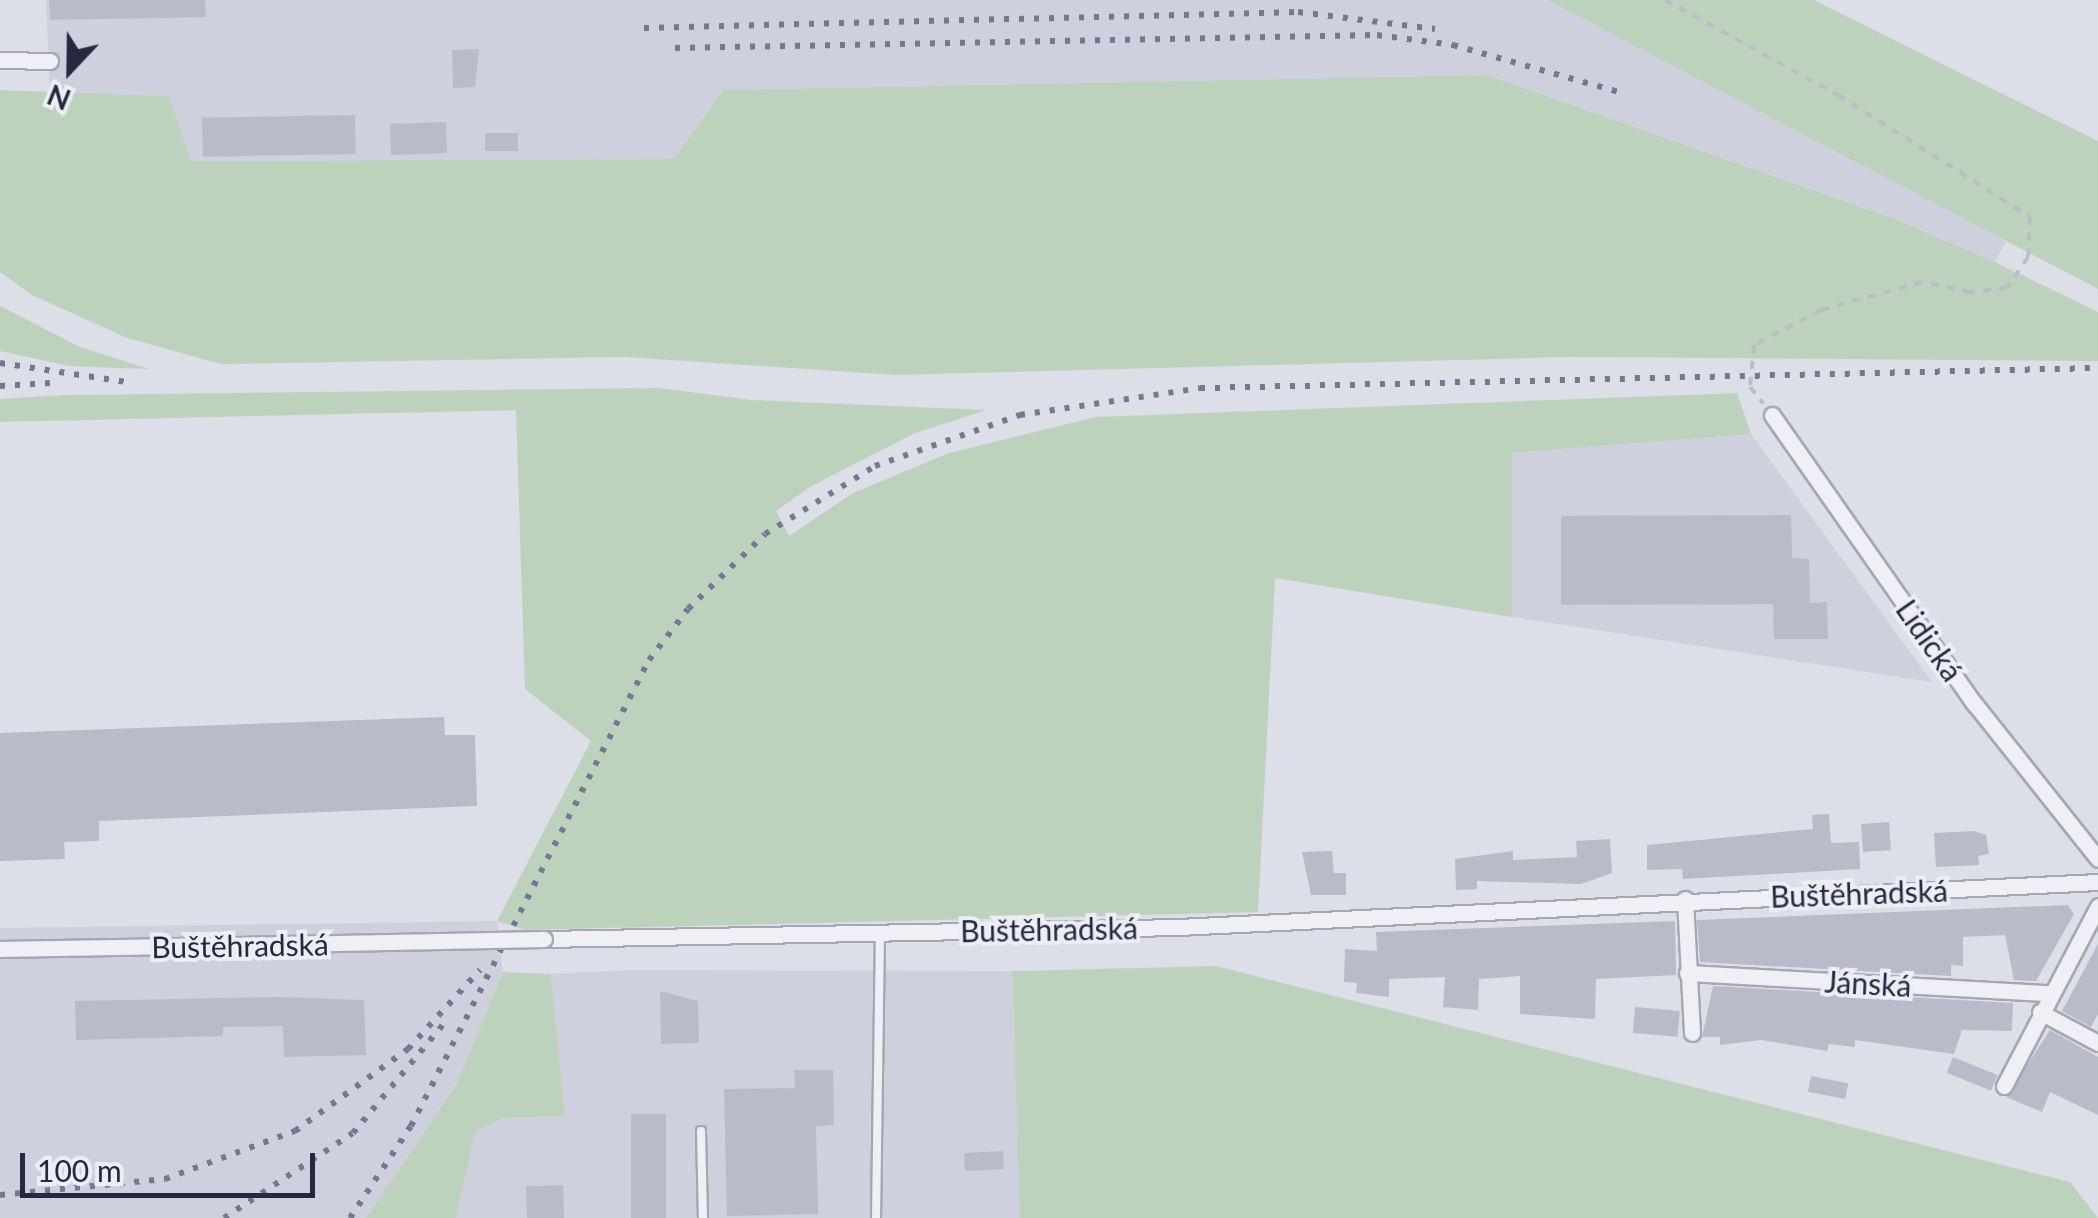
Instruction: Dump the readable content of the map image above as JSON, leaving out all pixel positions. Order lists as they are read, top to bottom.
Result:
{
  "streets": {
    "street": ["Lidická", "Buštěhradská", "Jánská"]
  },
  "scale_bar": "100 m",
  "north": "bottom"
}
